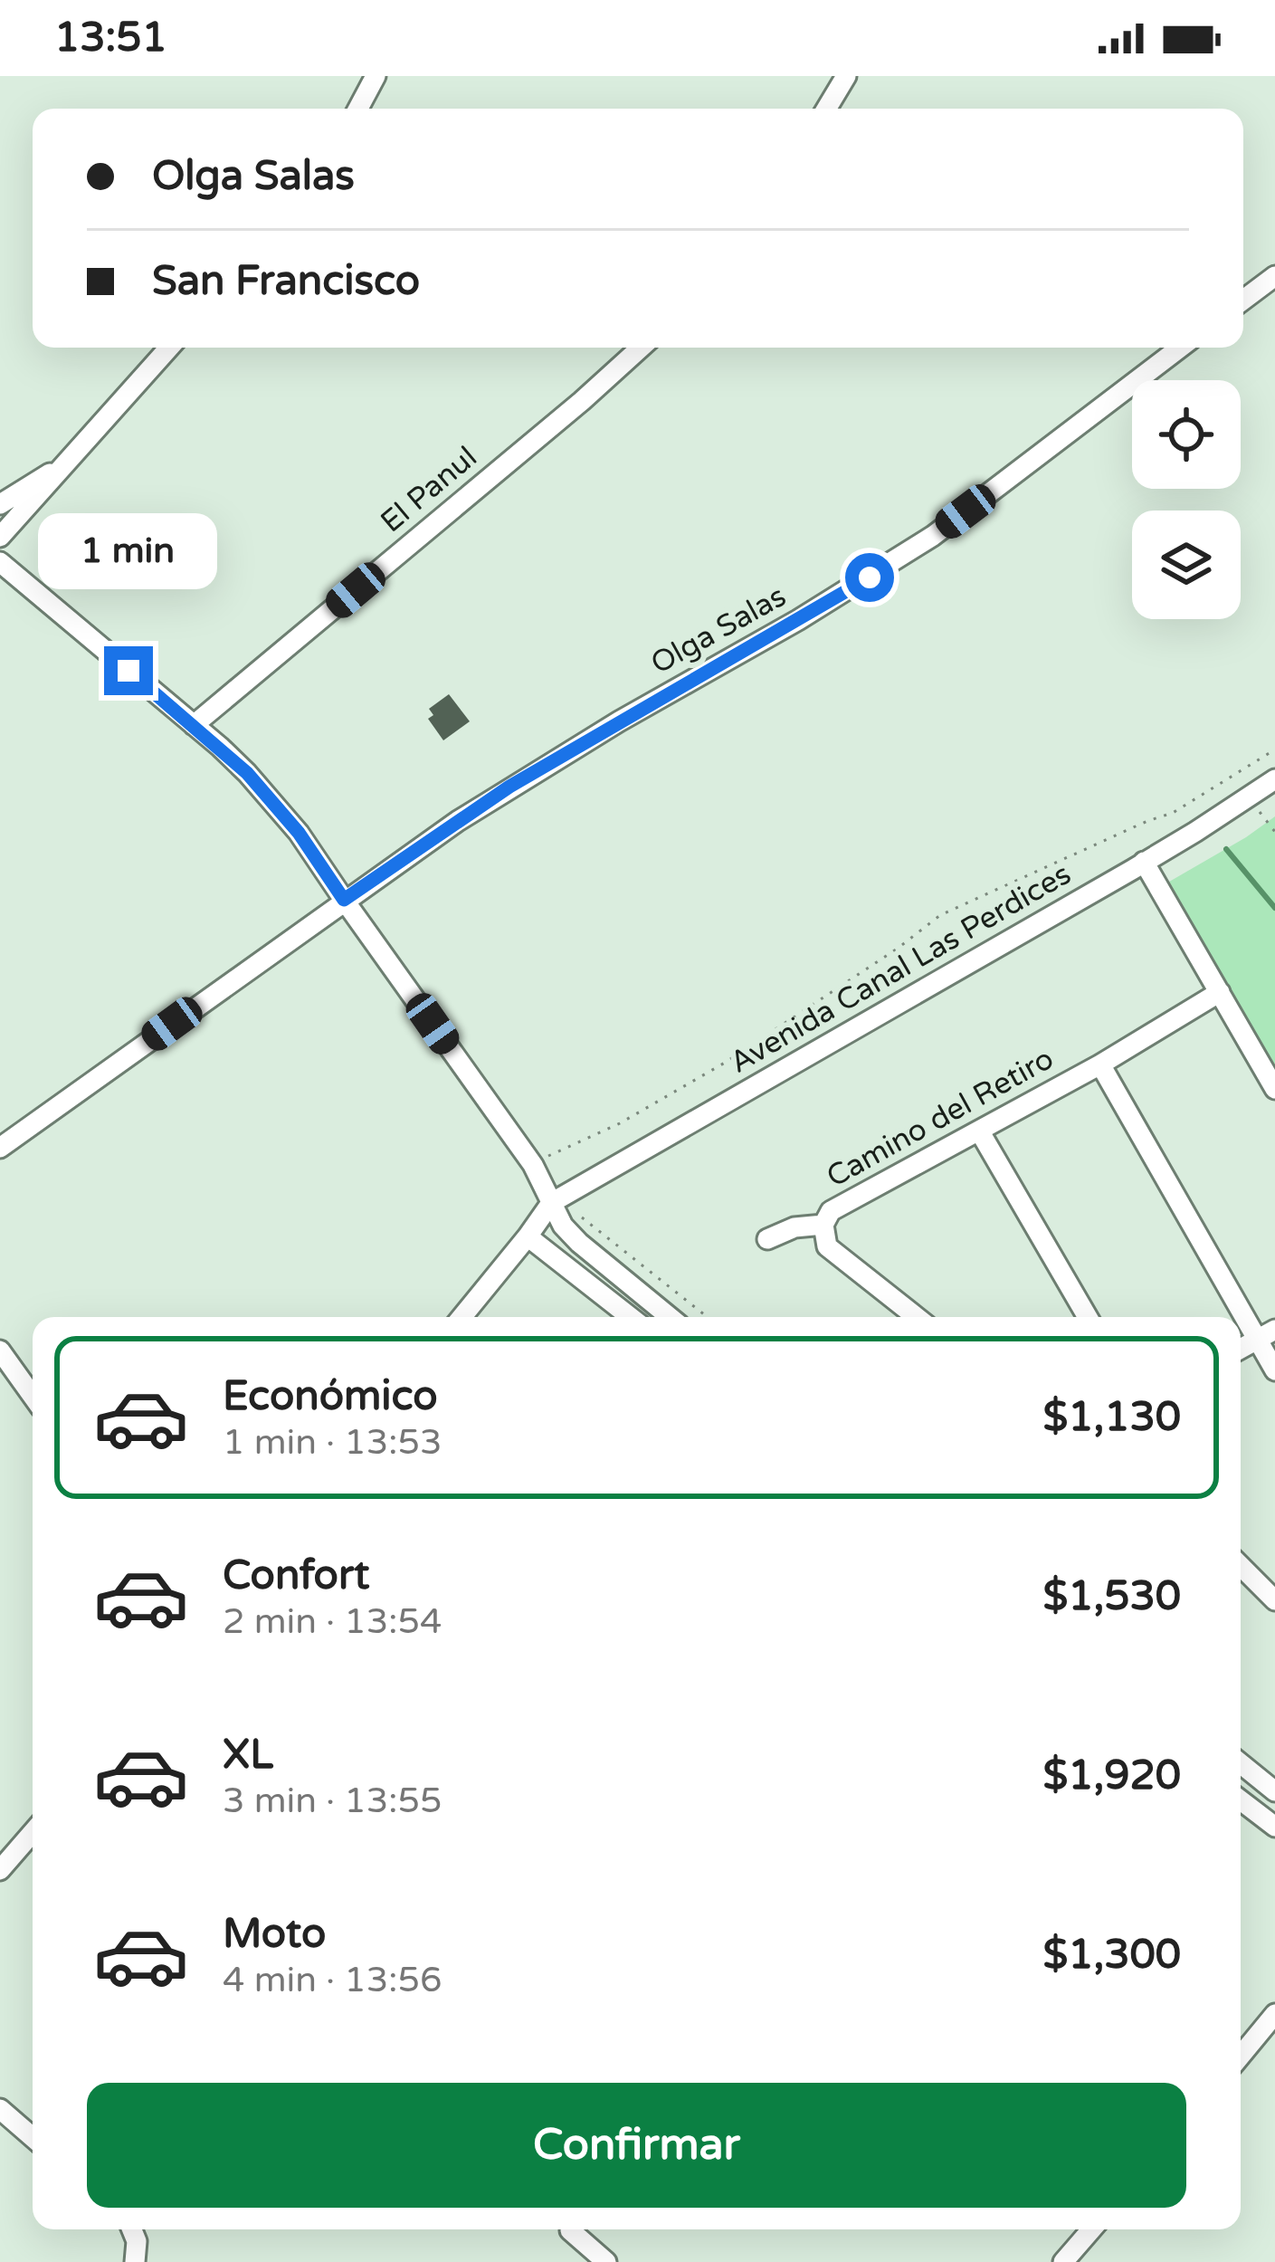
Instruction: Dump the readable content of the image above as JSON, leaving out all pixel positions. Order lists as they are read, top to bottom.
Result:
{
  "streets": {
    "street": [
      "El Panul",
      "Olga Salas",
      "Avenida Canal Las Perdices",
      "Camino del Retiro"
    ]
  },
  "page": {
    "status": "13:51",
    "banner": ["Olga Salas", "San Francisco"],
    "bubble": "1 min",
    "list": [
      {
        "name": "Económico",
        "note": "1 min · 13:53",
        "value": "$1,130"
      },
      {
        "name": "Confort",
        "note": "2 min · 13:54",
        "value": "$1,530"
      },
      {
        "name": "XL",
        "note": "3 min · 13:55",
        "value": "$1,920"
      },
      {
        "name": "Moto",
        "note": "4 min · 13:56",
        "value": "$1,300"
      }
    ],
    "buttons": "Confirmar"
  }
}
